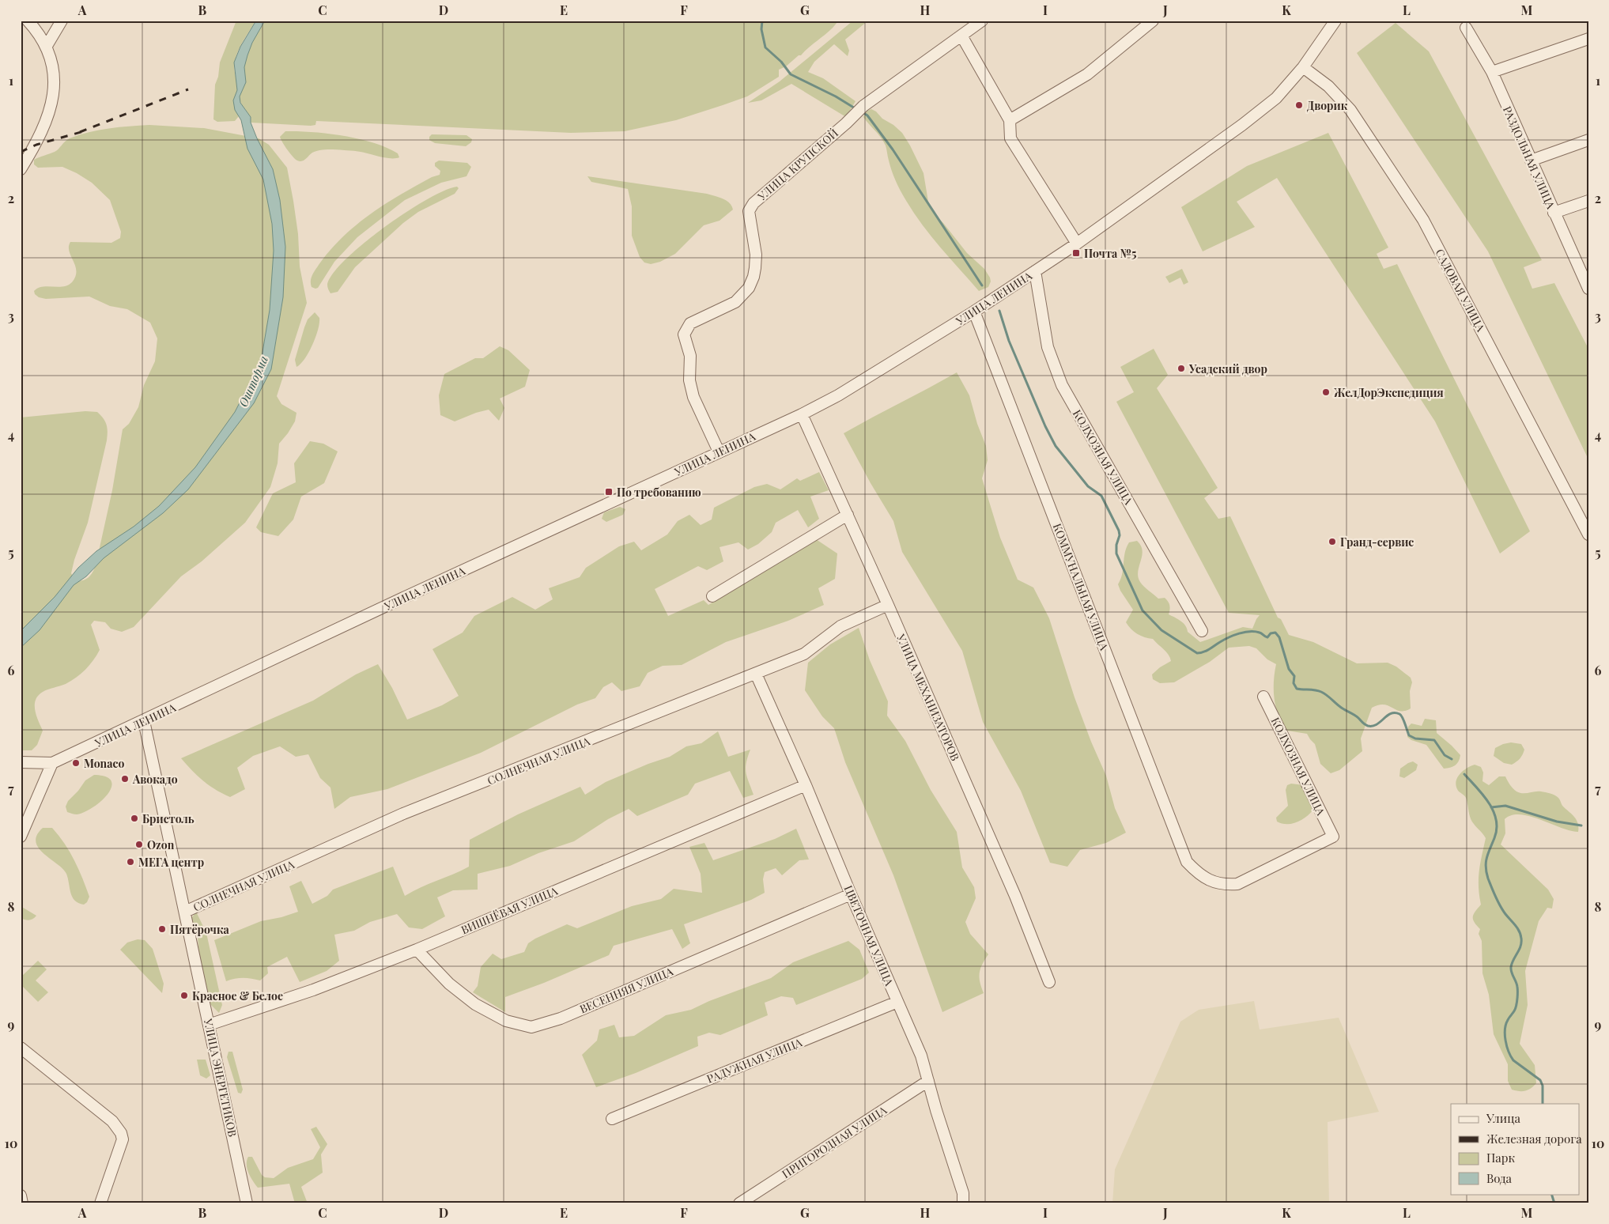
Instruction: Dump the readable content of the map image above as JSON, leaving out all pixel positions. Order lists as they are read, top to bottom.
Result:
{
  "streets": {
    "street": [
      "РАЗДОЛЬНАЯ УЛИЦА",
      "УЛИЦА КРУПСКОЙ",
      "САДОВАЯ УЛИЦА",
      "УЛИЦА ЛЕНИНА",
      "КОЛХОЗНАЯ УЛИЦА",
      "КОММУНАЛЬНАЯ УЛИЦА",
      "УЛИЦА МЕХАНИЗАТОРОВ",
      "СОЛНЕЧНАЯ УЛИЦА",
      "ВИШНЁВАЯ УЛИЦА",
      "ЦВЕТОЧНАЯ УЛИЦА",
      "ВЕСЕННЯЯ УЛИЦА",
      "РАДУЖНАЯ УЛИЦА",
      "УЛИЦА ЭНЕРГЕТИКОВ",
      "ПРИГОРОДНАЯ УЛИЦА"
    ]
  },
  "crossings": [
    ["УЛИЦА КРУПСКОЙ", "УЛИЦА ЛЕНИНА"],
    ["САДОВАЯ УЛИЦА", "УЛИЦА ЛЕНИНА"],
    ["УЛИЦА ЛЕНИНА", "КОЛХОЗНАЯ УЛИЦА"],
    ["УЛИЦА ЛЕНИНА", "КОММУНАЛЬНАЯ УЛИЦА"],
    ["УЛИЦА ЛЕНИНА", "УЛИЦА МЕХАНИЗАТОРОВ"],
    ["УЛИЦА ЛЕНИНА", "УЛИЦА ЭНЕРГЕТИКОВ"],
    ["КОЛХОЗНАЯ УЛИЦА", "КОММУНАЛЬНАЯ УЛИЦА"],
    ["УЛИЦА МЕХАНИЗАТОРОВ", "СОЛНЕЧНАЯ УЛИЦА"],
    ["СОЛНЕЧНАЯ УЛИЦА", "ЦВЕТОЧНАЯ УЛИЦА"],
    ["СОЛНЕЧНАЯ УЛИЦА", "УЛИЦА ЭНЕРГЕТИКОВ"],
    ["ВИШНЁВАЯ УЛИЦА", "ЦВЕТОЧНАЯ УЛИЦА"],
    ["ВИШНЁВАЯ УЛИЦА", "ВЕСЕННЯЯ УЛИЦА"],
    ["ВИШНЁВАЯ УЛИЦА", "УЛИЦА ЭНЕРГЕТИКОВ"],
    ["ЦВЕТОЧНАЯ УЛИЦА", "ВЕСЕННЯЯ УЛИЦА"],
    ["ЦВЕТОЧНАЯ УЛИЦА", "РАДУЖНАЯ УЛИЦА"],
    ["ЦВЕТОЧНАЯ УЛИЦА", "ПРИГОРОДНАЯ УЛИЦА"]
  ],
  "water": ["Ошторма"],
  "places": {
    "other": [
      "Дворик",
      "Усадский двор",
      "ЖелДорЭкспедиция",
      "Гранд-сервис",
      "Monaco",
      "Авокадо",
      "Бристоль",
      "Ozon",
      "МЕГА центр",
      "Пятёрочка",
      "Красное & Белое"
    ],
    "transit": ["Почта №5", "По требованию"]
  },
  "legend": [
    "Улица",
    "Железная дорога",
    "Парк",
    "Вода"
  ],
  "grid": {
    "columns": [
      "A",
      "B",
      "C",
      "D",
      "E",
      "F",
      "G",
      "H",
      "I",
      "J",
      "K",
      "L",
      "M"
    ],
    "rows": [
      "1",
      "2",
      "3",
      "4",
      "5",
      "6",
      "7",
      "8",
      "9",
      "10"
    ]
  }
}
